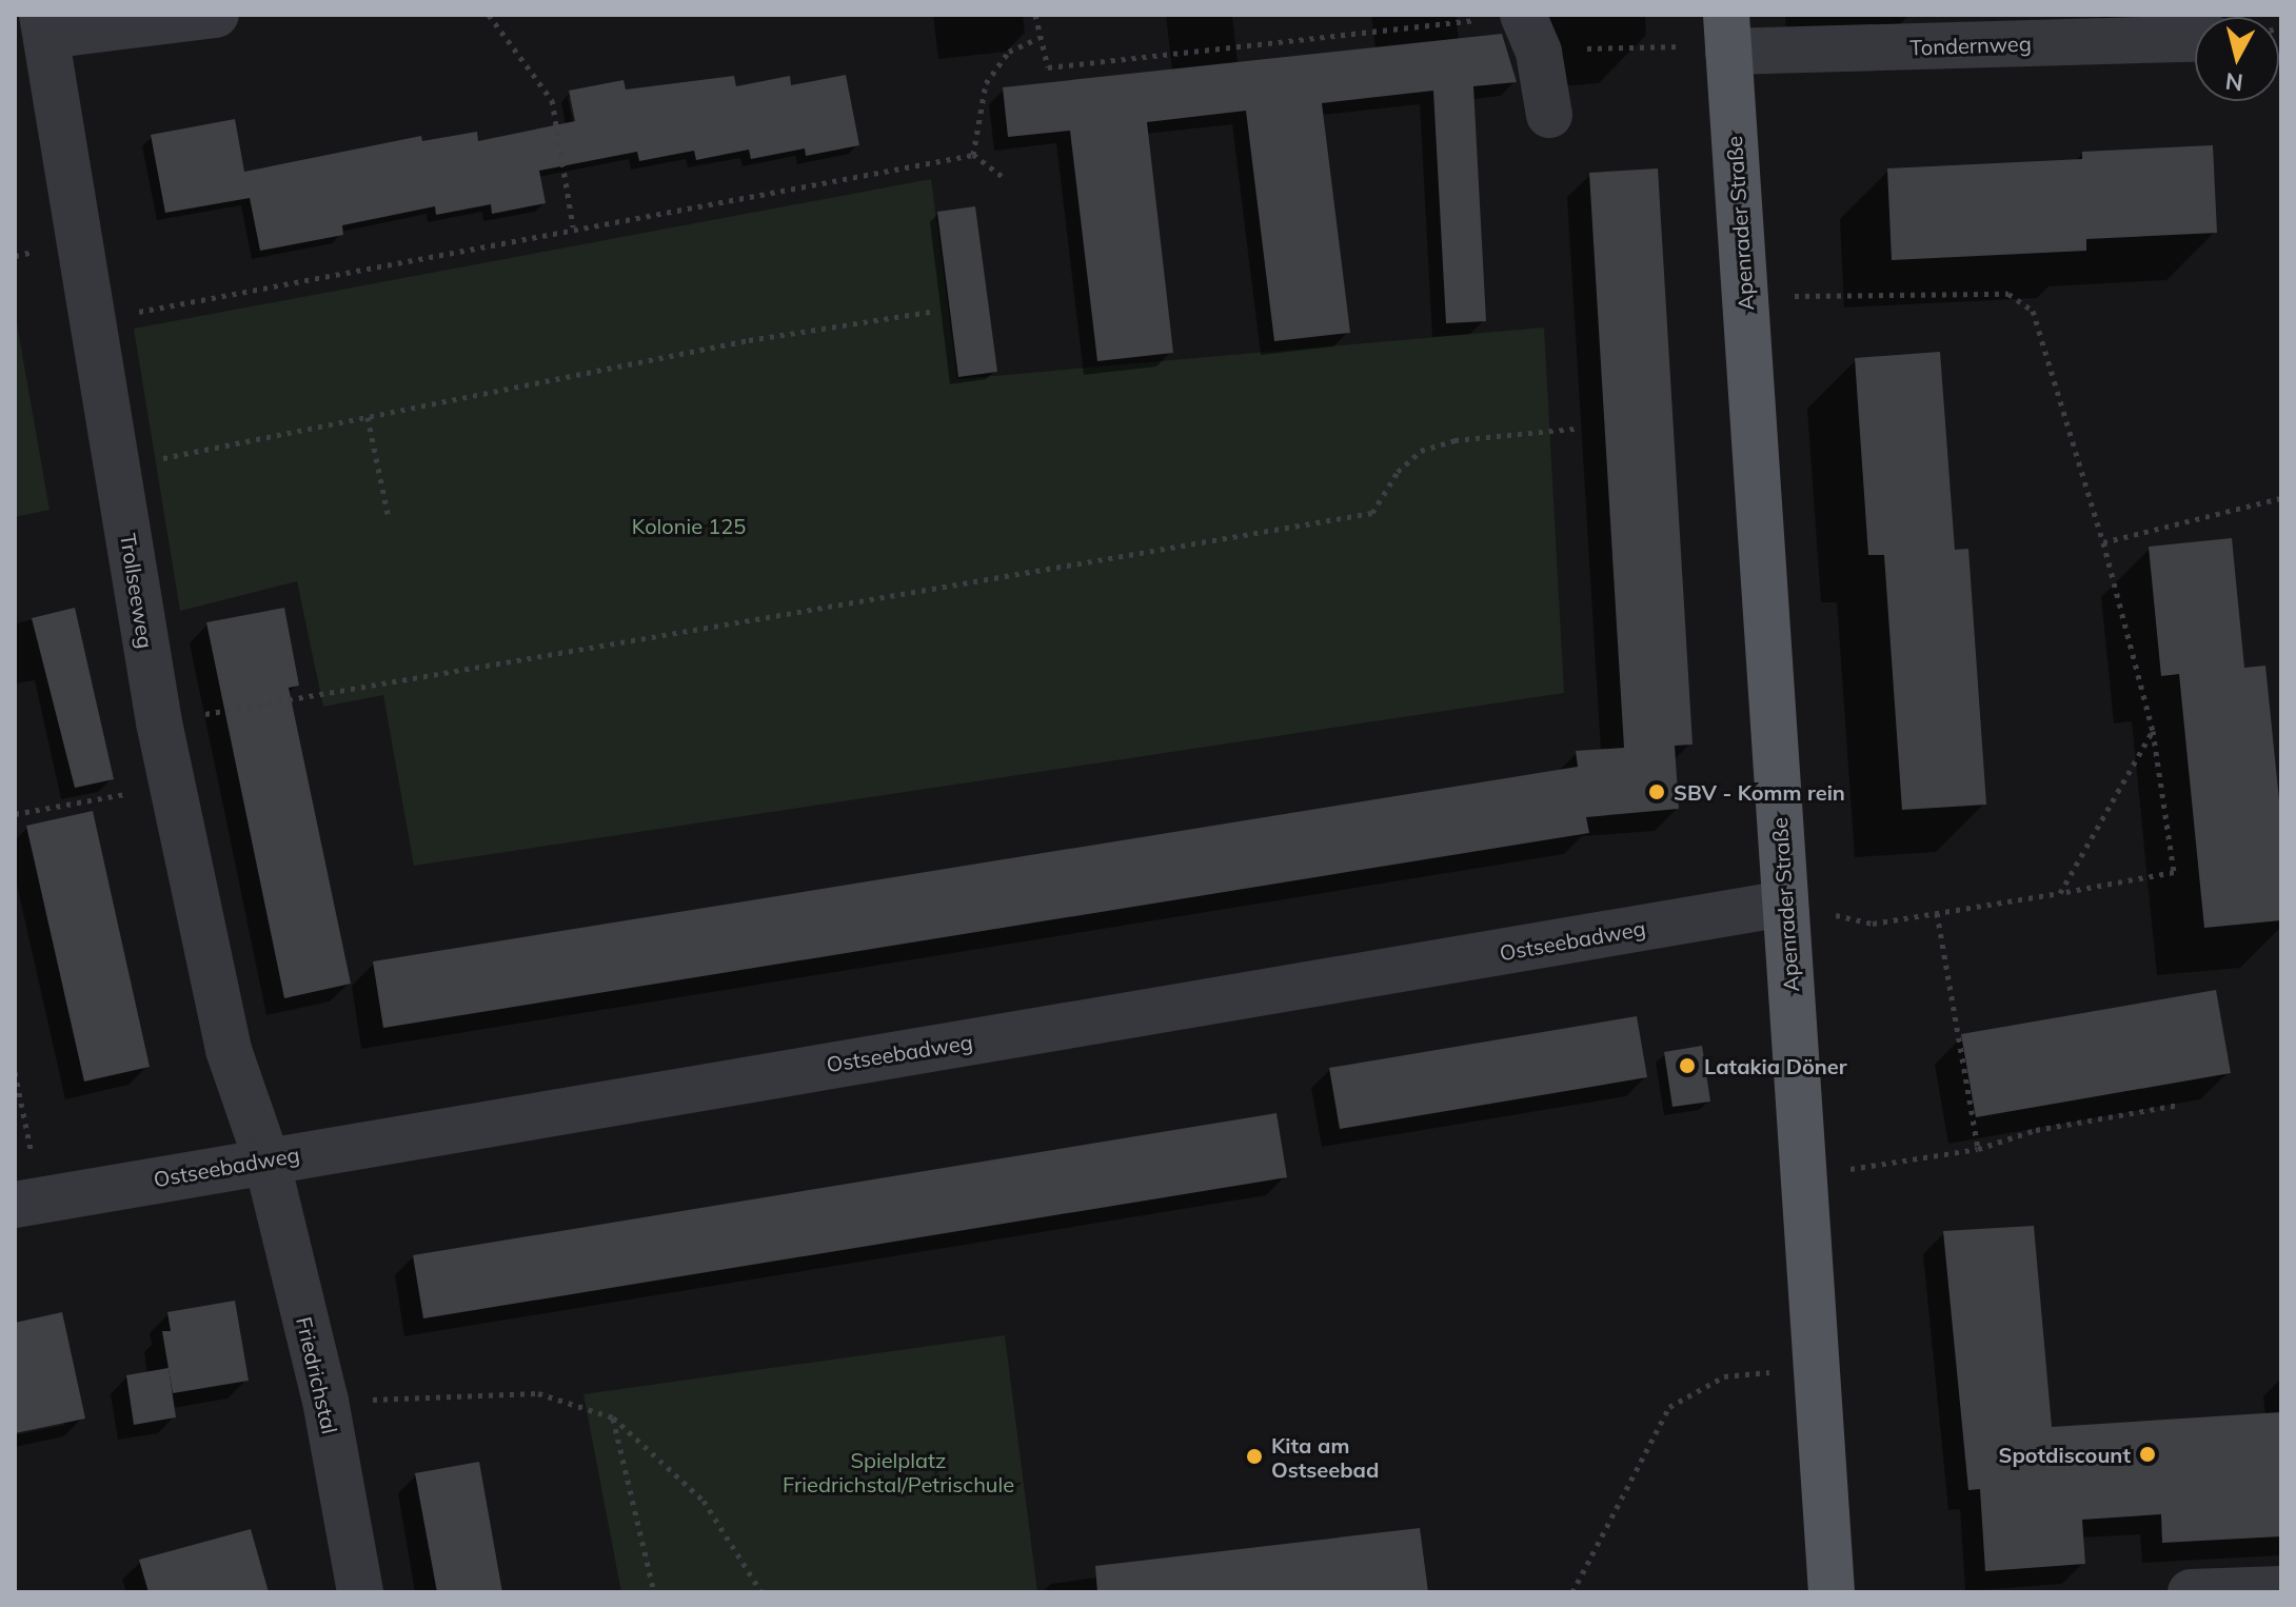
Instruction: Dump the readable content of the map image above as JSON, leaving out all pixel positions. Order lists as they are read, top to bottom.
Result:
{
  "streets": {
    "main road": ["Apenrader Straße"],
    "street": [
      "Tondernweg",
      "Trollseeweg",
      "Ostseebadweg",
      "Friedrichstal"
    ]
  },
  "crossings": [
    ["Tondernweg", "Apenrader Straße"],
    ["Apenrader Straße", "Ostseebadweg"],
    ["Trollseeweg", "Ostseebadweg"],
    ["Trollseeweg", "Friedrichstal"],
    ["Ostseebadweg", "Friedrichstal"]
  ],
  "parks": ["Kolonie 125", "Spielplatz Friedrichstal/Petrischule"],
  "places": [
    "SBV - Komm rein",
    "Latakia Döner",
    "Spotdiscount",
    "Kita am Ostseebad"
  ],
  "north": "bottom"
}
